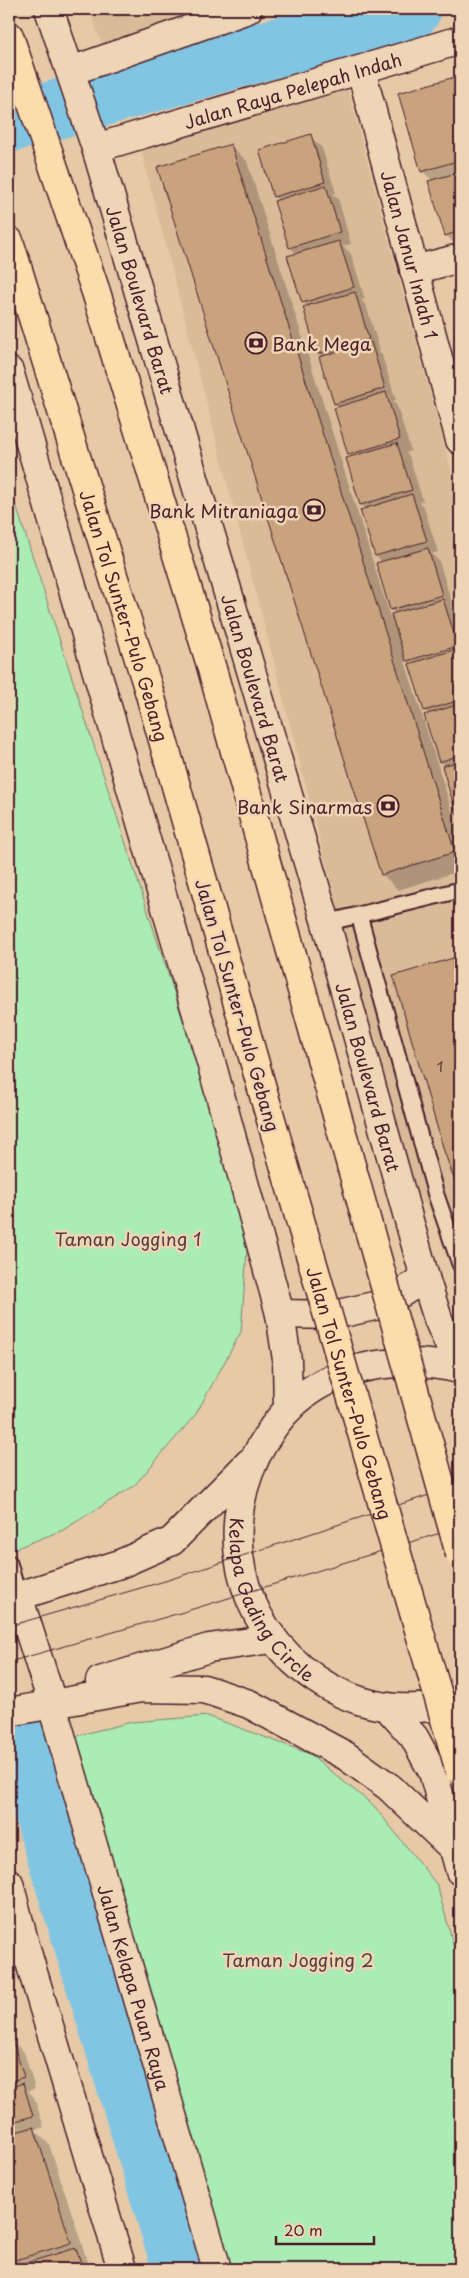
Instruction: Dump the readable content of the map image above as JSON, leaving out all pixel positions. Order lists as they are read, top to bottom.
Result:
{
  "streets": {
    "highway": ["Jalan Tol Sunter–Pulo Gebang"],
    "main road": [
      "Jalan Raya Pelepah Indah",
      "Jalan Janur Indah 1",
      "Jalan Boulevard Barat",
      "Kelapa Gading Circle",
      "Jalan Kelapa Puan Raya"
    ]
  },
  "crossings": [
    ["Jalan Raya Pelepah Indah", "Jalan Janur Indah 1"],
    ["Jalan Raya Pelepah Indah", "Jalan Boulevard Barat"],
    ["Jalan Boulevard Barat", "Kelapa Gading Circle"]
  ],
  "parks": ["Taman Jogging 1", "Taman Jogging 2"],
  "places": {
    "bank": ["Bank Mega", "Bank Mitraniaga", "Bank Sinarmas"]
  },
  "house_numbers": ["1"],
  "scale_bar": "20 m"
}
